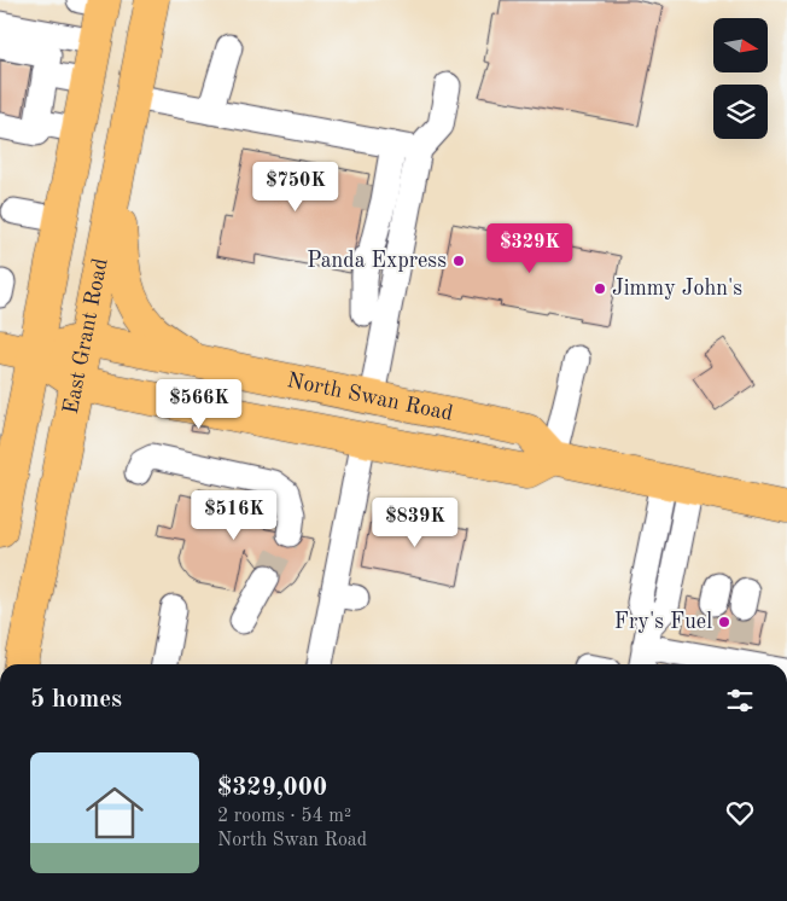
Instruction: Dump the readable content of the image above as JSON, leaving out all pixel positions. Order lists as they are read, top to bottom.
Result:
{
  "streets": {
    "main road": ["East Grant Road", "North Swan Road"]
  },
  "crossings": [
    ["East Grant Road", "North Swan Road"]
  ],
  "places": ["Panda Express", "Jimmy John's", "Fry's Fuel"],
  "north": "right",
  "page": {
    "price": [
      "$750K",
      "$329K",
      "$566K",
      "$516K",
      "$839K"
    ],
    "heading": "5 homes",
    "list": [
      {
        "name": "$329,000",
        "note": "2 rooms · 54 m² · North Swan Road"
      }
    ]
  }
}
